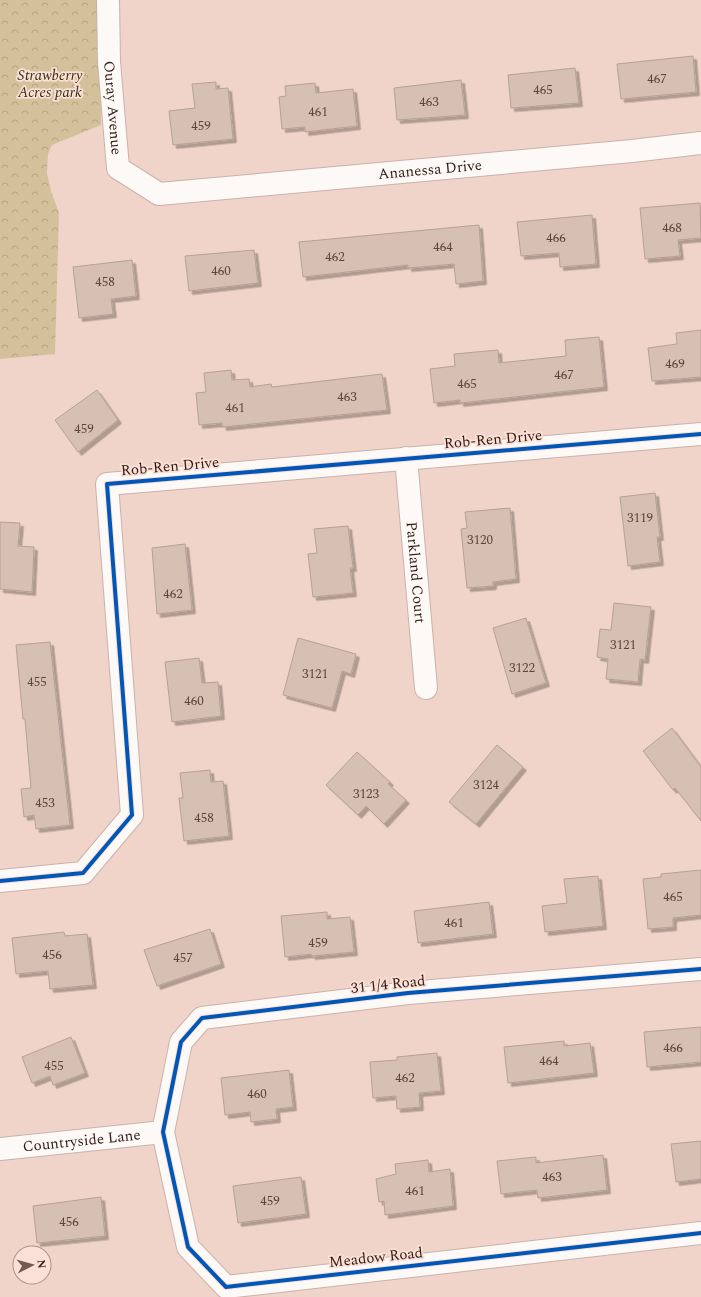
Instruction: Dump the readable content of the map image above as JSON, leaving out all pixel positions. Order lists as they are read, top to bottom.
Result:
{
  "streets": {
    "street": [
      "Ouray Avenue",
      "Ananessa Drive",
      "Rob-Ren Drive",
      "Parkland Court",
      "31 1/4 Road",
      "Countryside Lane",
      "Meadow Road"
    ]
  },
  "crossings": [
    ["Ouray Avenue", "Ananessa Drive"],
    ["Rob-Ren Drive", "Parkland Court"],
    ["31 1/4 Road", "Countryside Lane"],
    ["31 1/4 Road", "Meadow Road"],
    ["Countryside Lane", "Meadow Road"]
  ],
  "parks": ["Strawberry Acres park"],
  "house_numbers": [
    "467",
    "465",
    "463",
    "461",
    "459",
    "468",
    "466",
    "464",
    "462",
    "460",
    "458",
    "469",
    "467",
    "465",
    "463",
    "461",
    "459",
    "3119",
    "3120",
    "462",
    "3121",
    "3122",
    "3121",
    "455",
    "460",
    "3124",
    "3123",
    "453",
    "458",
    "465",
    "461",
    "459",
    "456",
    "457",
    "466",
    "464",
    "455",
    "462",
    "460",
    "463",
    "461",
    "459",
    "456"
  ],
  "north": "right"
}
